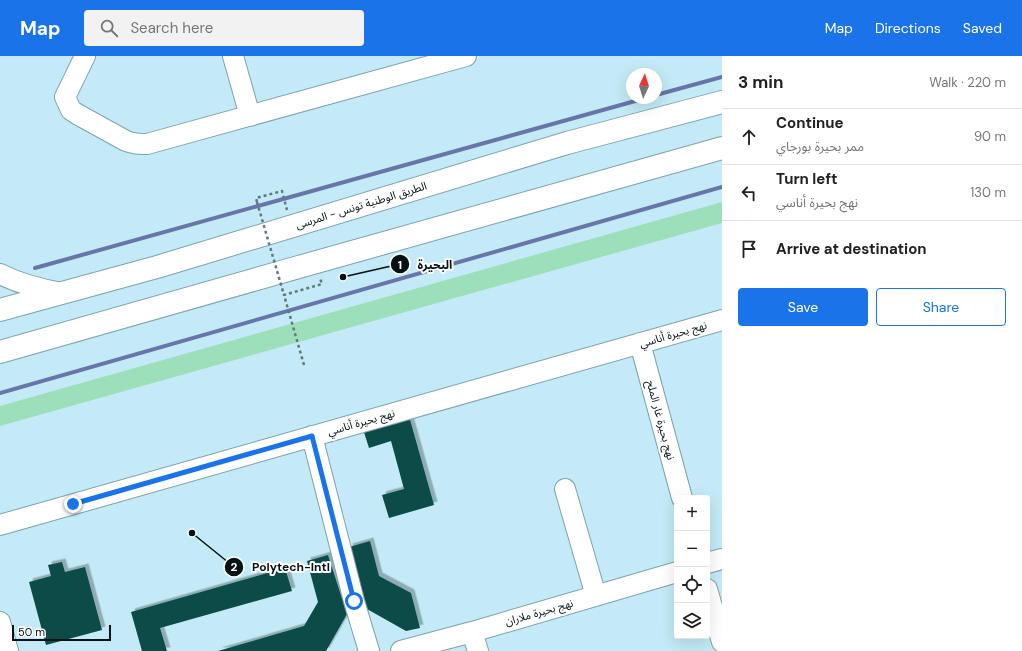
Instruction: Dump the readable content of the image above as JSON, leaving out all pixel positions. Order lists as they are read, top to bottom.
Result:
{
  "streets": {
    "highway": ["الطريق الوطنية تونس - المرسى"],
    "street": ["نهج بحيرة أناسي", "نهج بحيرة غار الملح", "نهج بحيرة ملاران"]
  },
  "crossings": [
    ["نهج بحيرة أناسي", "نهج بحيرة غار الملح"]
  ],
  "places": ["البحيرة", "Polytech-Intl"],
  "scale_bar": "50 m",
  "north": "top",
  "page": {
    "header": "Map",
    "search": "Search here",
    "nav": ["Map", "Directions", "Saved"],
    "heading": ["3 min", "Walk · 220 m"],
    "list": [
      ["Continue", "ممر بحيرة بورجاي", "90 m"],
      ["Turn left", "نهج بحيرة أناسي", "130 m"],
      "Arrive at destination"
    ],
    "buttons": ["Save", "Share"],
    "map_buttons": ["+", "−"],
    "scale": "50 m"
  }
}
